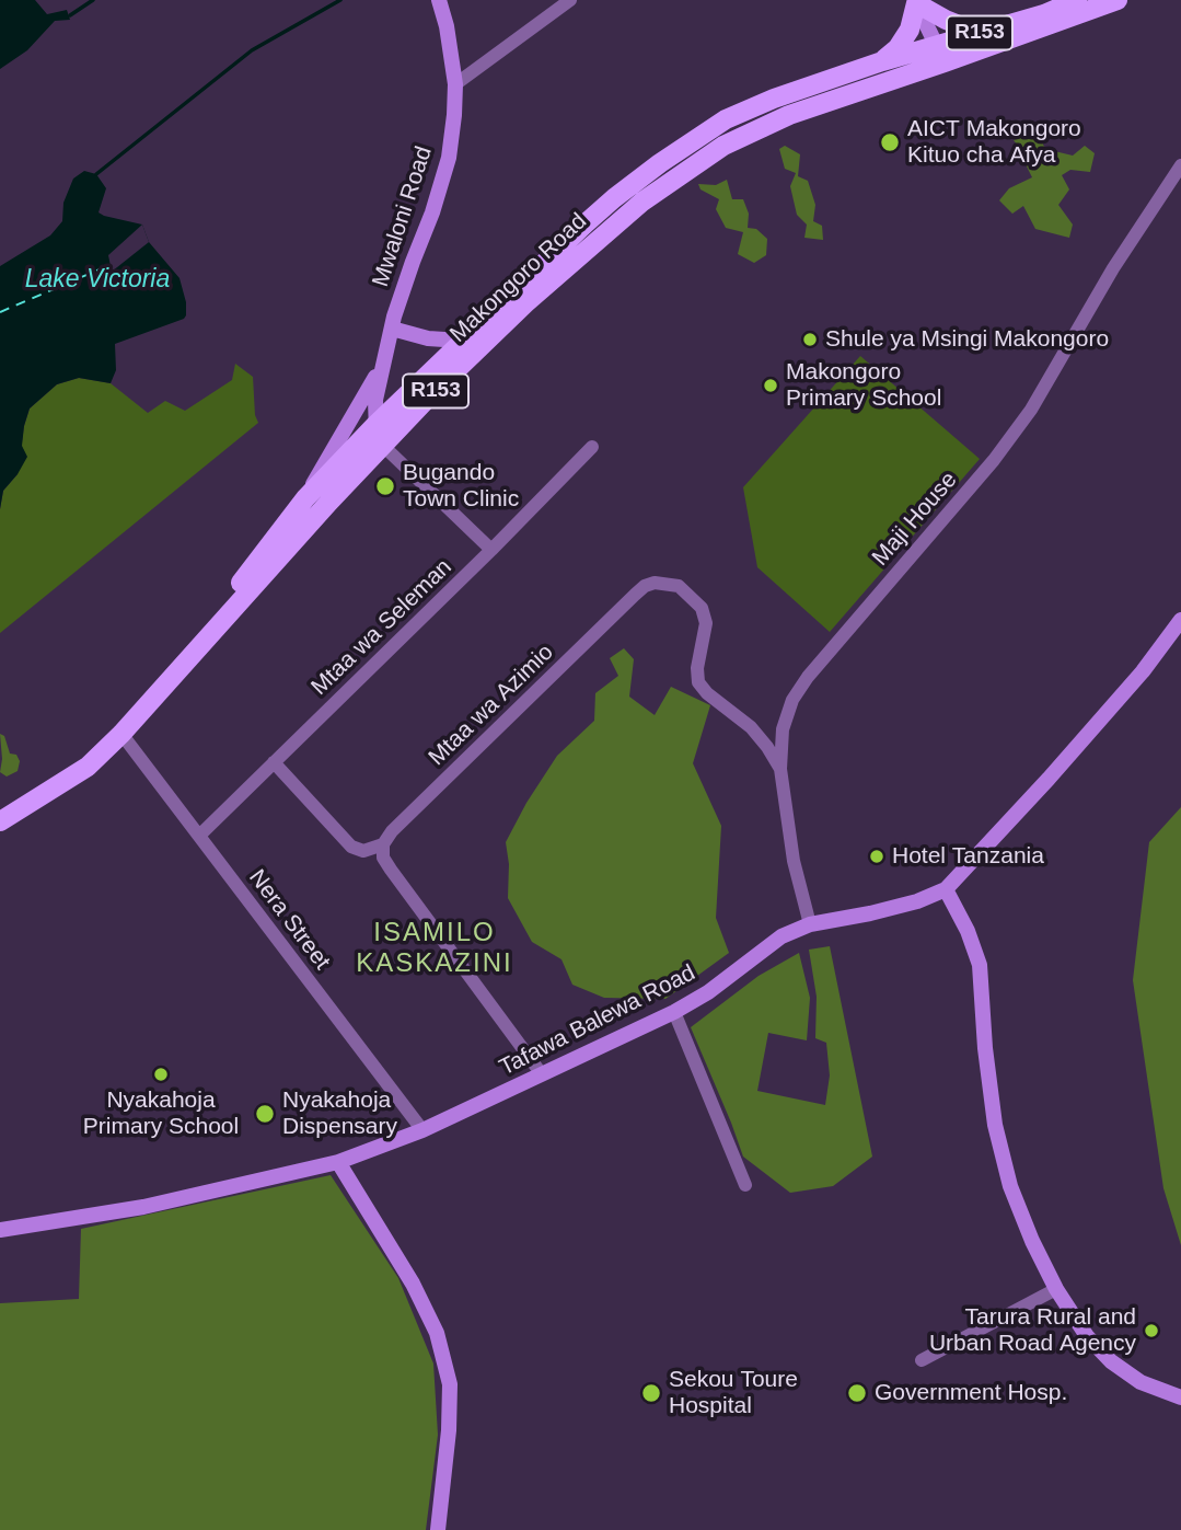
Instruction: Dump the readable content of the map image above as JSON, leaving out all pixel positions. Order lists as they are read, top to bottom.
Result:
{
  "streets": {
    "main road": [
      "R153",
      "Mwaloni Road",
      "Makongoro Road",
      "Tafawa Balewa Road"
    ],
    "street": [
      "Maji House",
      "Mtaa wa Seleman",
      "Mtaa wa Azimio",
      "Nera Street"
    ]
  },
  "crossings": [
    ["Mwaloni Road", "Makongoro Road"],
    ["Makongoro Road", "Nera Street"],
    ["Maji House", "Mtaa wa Azimio"],
    ["Maji House", "Tafawa Balewa Road"],
    ["Mtaa wa Seleman", "Nera Street"],
    ["Nera Street", "Tafawa Balewa Road"]
  ],
  "districts": ["ISAMILO KASKAZINI"],
  "water": ["Lake Victoria"],
  "places": [
    "AICT Makongoro Kituo cha Afya",
    "Shule ya Msingi Makongoro",
    "Makongoro Primary School",
    "Bugando Town Clinic",
    "Hotel Tanzania",
    "Nyakahoja Primary School",
    "Nyakahoja Dispensary",
    "Tarura Rural and Urban Road Agency",
    "Sekou Toure Hospital",
    "Government Hosp."
  ]
}
